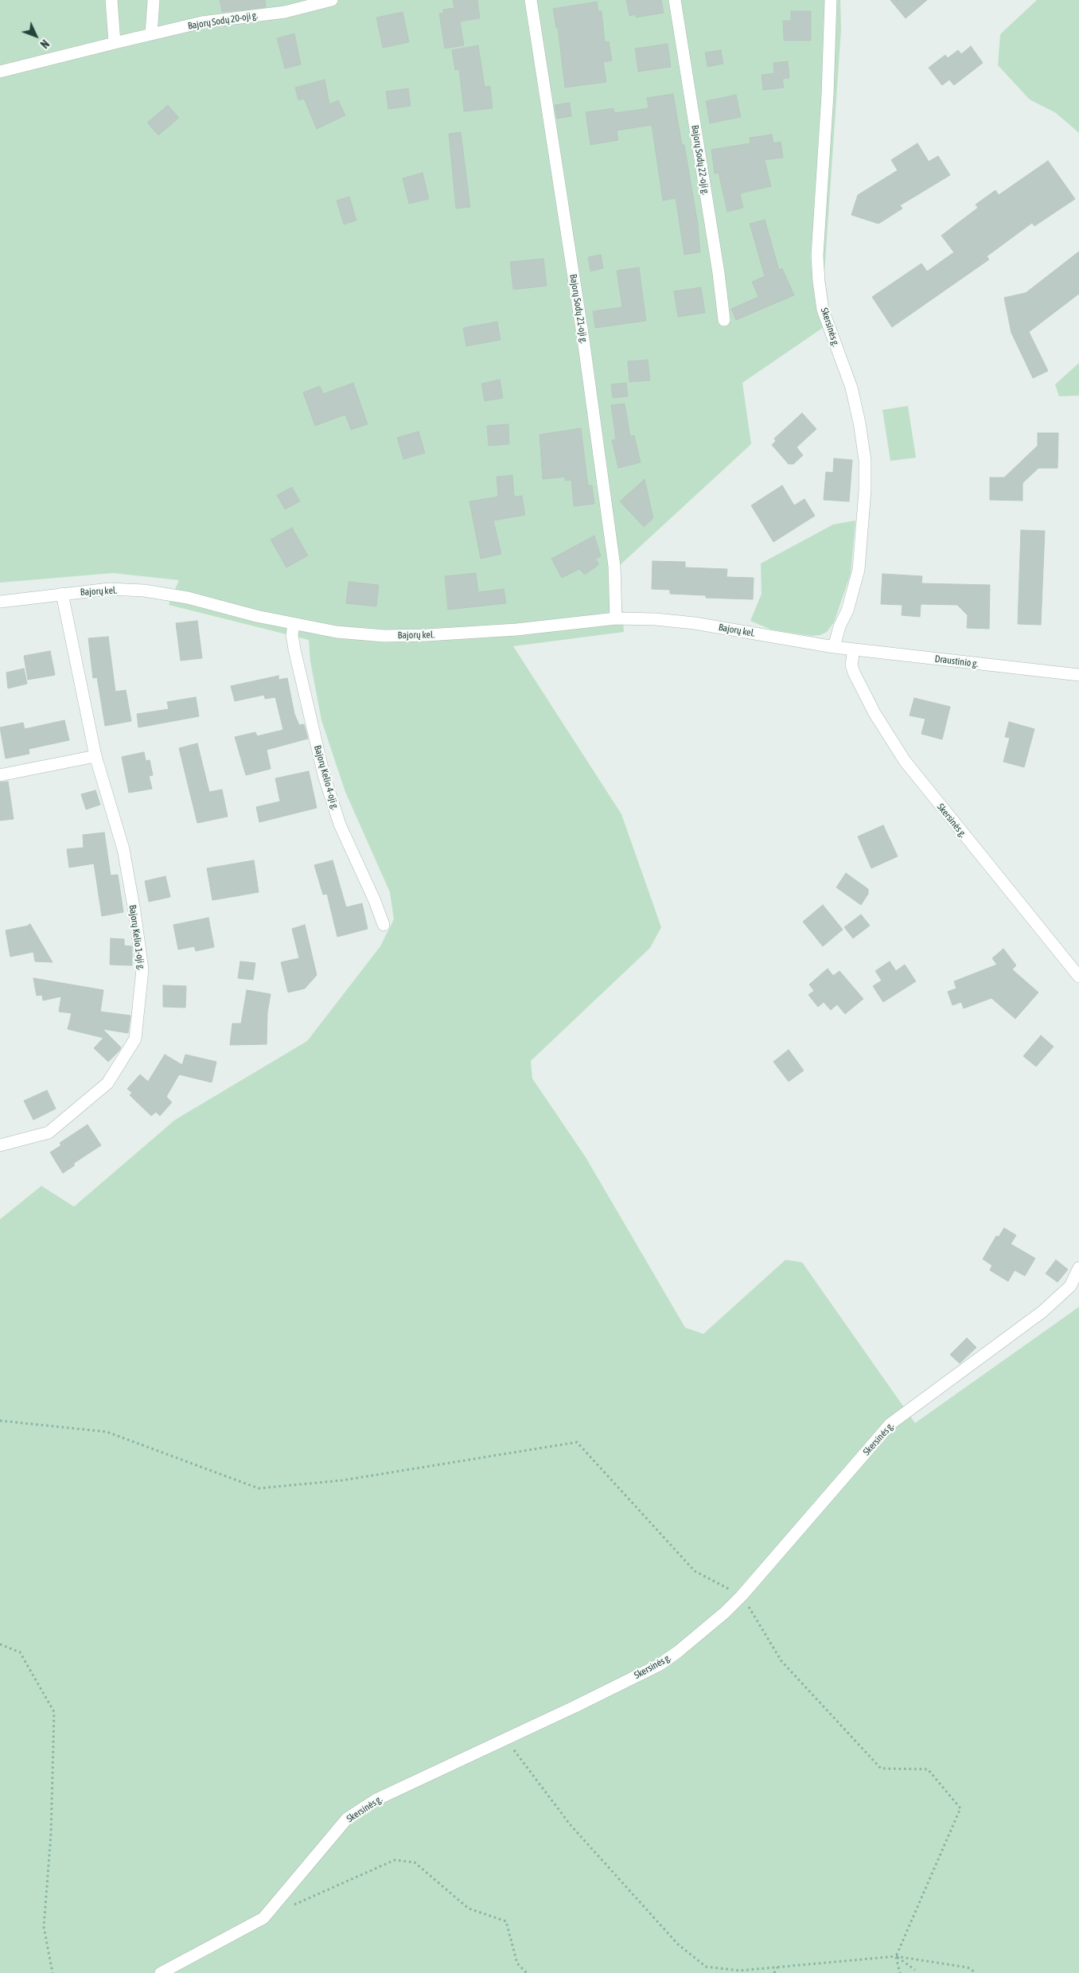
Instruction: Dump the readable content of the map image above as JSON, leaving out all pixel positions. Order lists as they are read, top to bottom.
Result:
{
  "streets": {
    "street": [
      "Bajorų Sodų 20-oji g.",
      "Bajorų Sodų 22-oji g.",
      "Bajorų Sodų 21-oji g.",
      "Skersinės g.",
      "Bajorų kel.",
      "Draustinio g.",
      "Bajorų Kelio 4-oji g.",
      "Bajorų Kelio 1-oji g."
    ]
  },
  "crossings": [
    ["Bajorų Sodų 21-oji g.", "Bajorų kel."],
    ["Skersinės g.", "Bajorų kel."],
    ["Skersinės g.", "Draustinio g."],
    ["Bajorų kel.", "Draustinio g."],
    ["Bajorų kel.", "Bajorų Kelio 4-oji g."],
    ["Bajorų kel.", "Bajorų Kelio 1-oji g."]
  ],
  "north": "bottom right"
}
